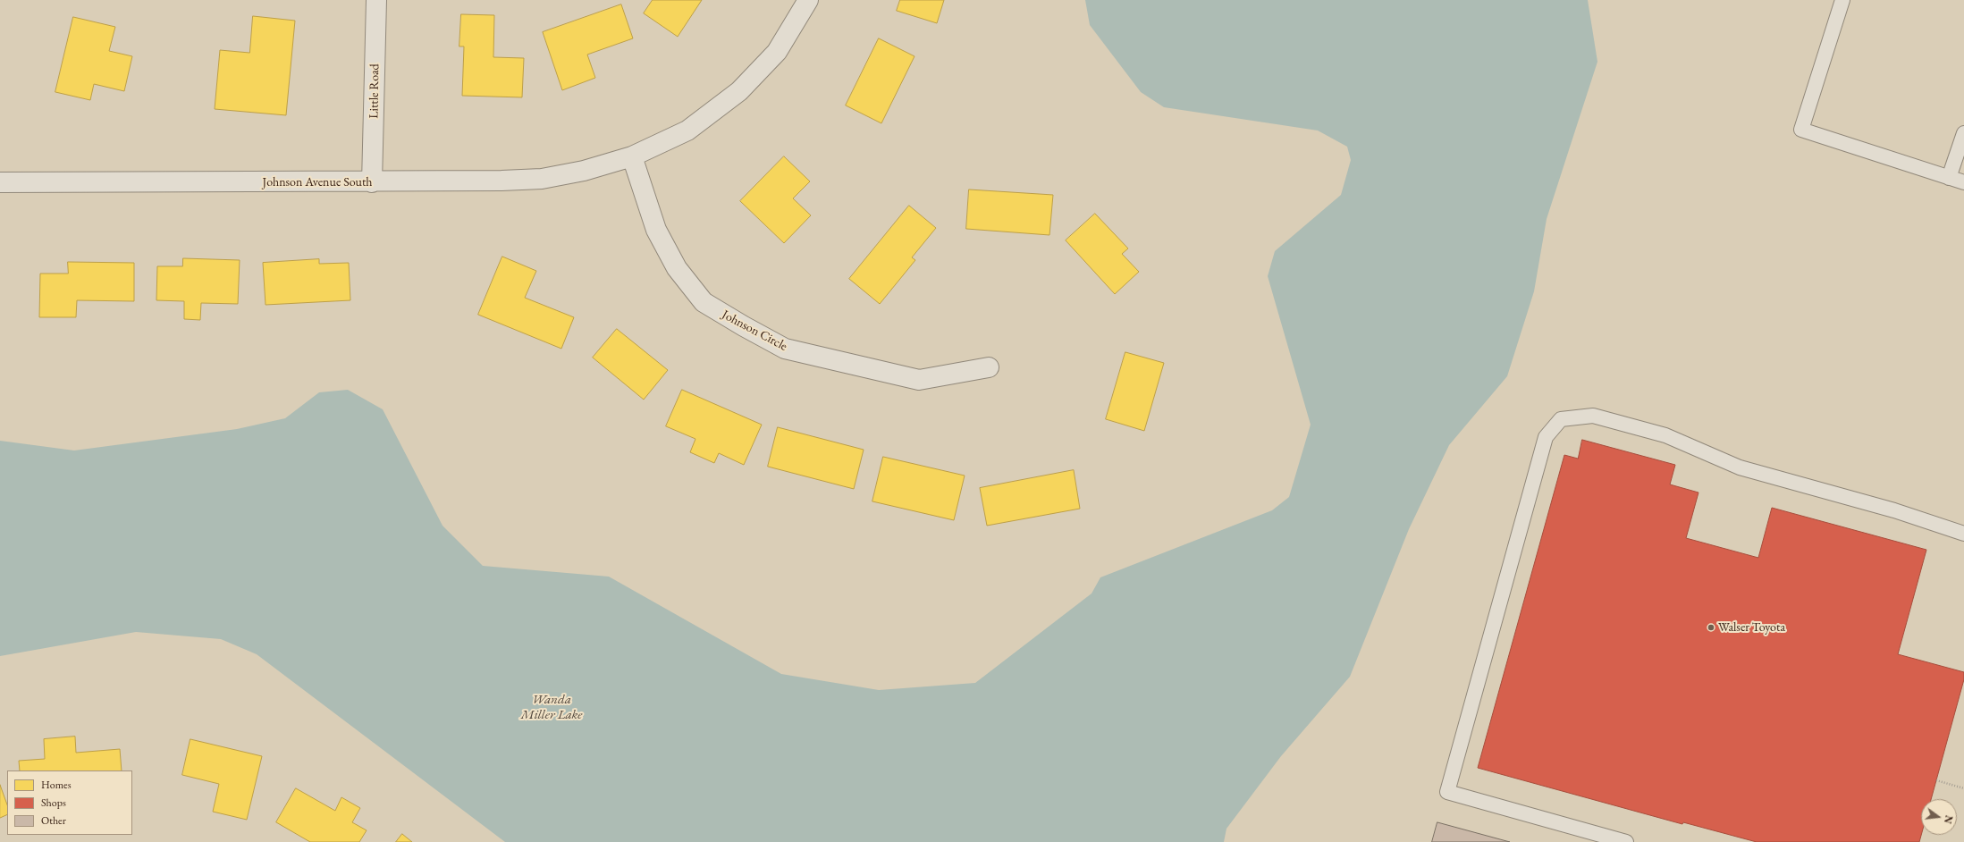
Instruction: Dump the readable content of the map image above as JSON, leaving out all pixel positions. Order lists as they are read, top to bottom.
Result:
{
  "streets": {
    "street": ["Little Road", "Johnson Avenue South", "Johnson Circle"]
  },
  "crossings": [
    ["Little Road", "Johnson Avenue South"],
    ["Johnson Avenue South", "Johnson Circle"]
  ],
  "water": ["Wanda Miller Lake"],
  "places": ["Walser Toyota"],
  "legend": ["Homes", "Shops", "Other"],
  "north": "right"
}
